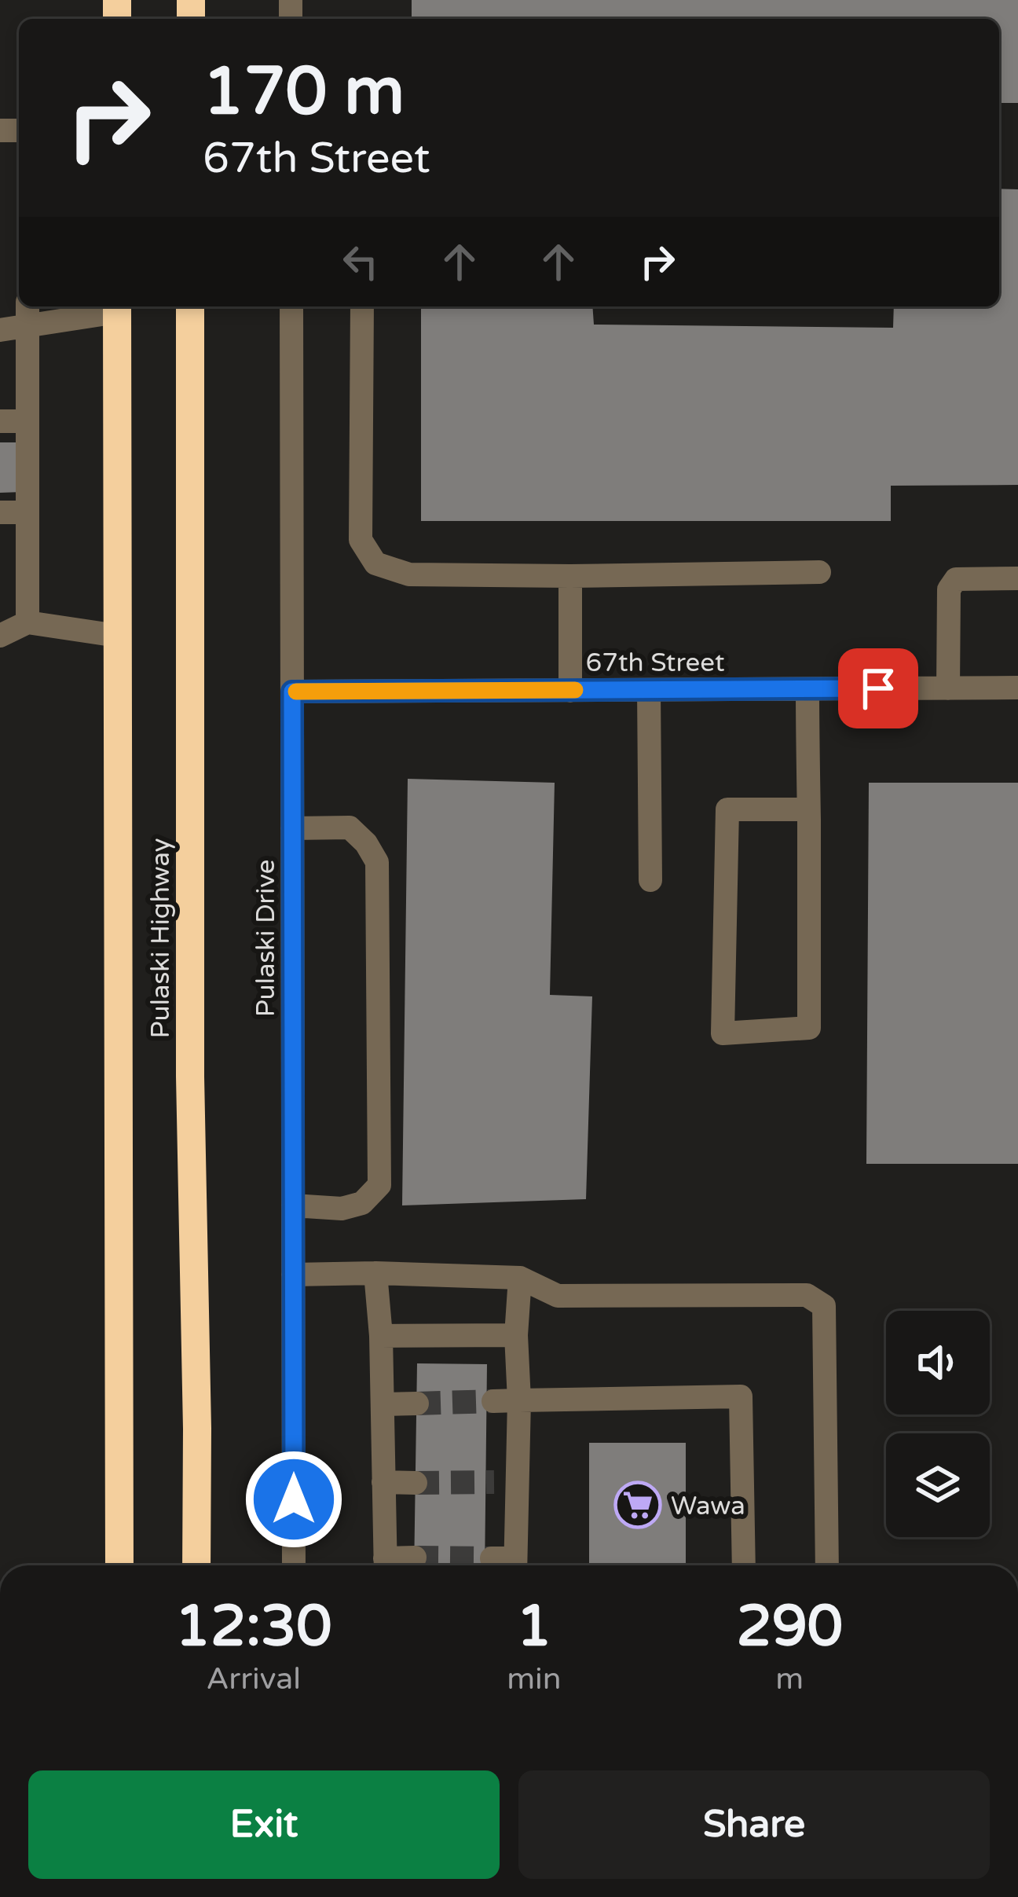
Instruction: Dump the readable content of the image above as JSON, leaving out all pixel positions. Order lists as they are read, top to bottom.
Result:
{
  "streets": {
    "highway": ["Pulaski Highway"],
    "street": ["67th Street", "Pulaski Drive"]
  },
  "crossings": [
    ["67th Street", "Pulaski Drive"]
  ],
  "places": {
    "supermarket": ["Wawa"]
  },
  "page": {
    "turn": ["170 m", "67th Street"],
    "eta": [
      "12:30",
      "Arrival",
      "1",
      "min",
      "290",
      "m"
    ],
    "buttons": ["Exit", "Share"]
  }
}
